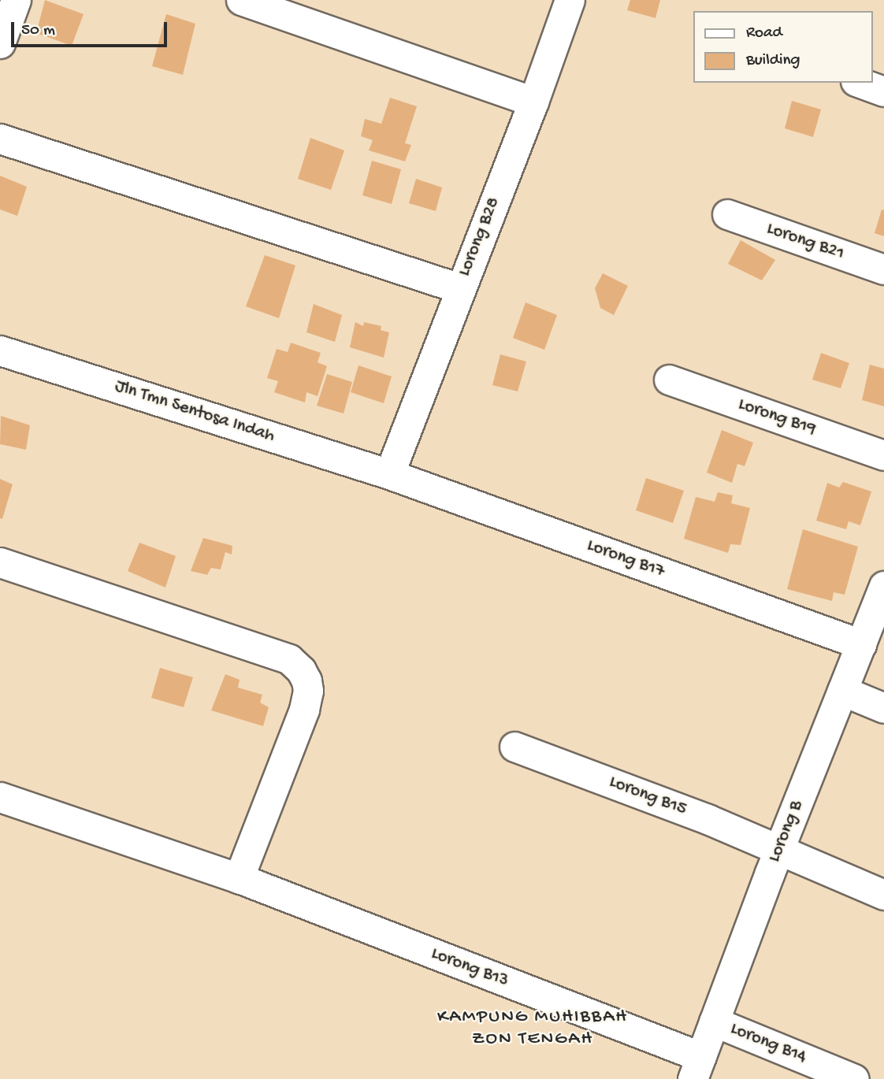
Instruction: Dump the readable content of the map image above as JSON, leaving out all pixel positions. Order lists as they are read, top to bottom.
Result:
{
  "streets": {
    "street": [
      "Lorong B28",
      "Lorong B21",
      "Jln Tmn Sentosa Indah",
      "Lorong B19",
      "Lorong B17",
      "Lorong B15",
      "Lorong B",
      "Lorong B13",
      "Lorong B14"
    ]
  },
  "crossings": [
    ["Lorong B28", "Jln Tmn Sentosa Indah"],
    ["Lorong B28", "Lorong B17"],
    ["Jln Tmn Sentosa Indah", "Lorong B17"],
    ["Lorong B17", "Lorong B"],
    ["Lorong B15", "Lorong B"],
    ["Lorong B", "Lorong B13"],
    ["Lorong B", "Lorong B14"]
  ],
  "districts": ["KAMPUNG MUHIBBAH ZON TENGAH"],
  "legend": ["Road", "Building"],
  "scale_bar": "50 m"
}
